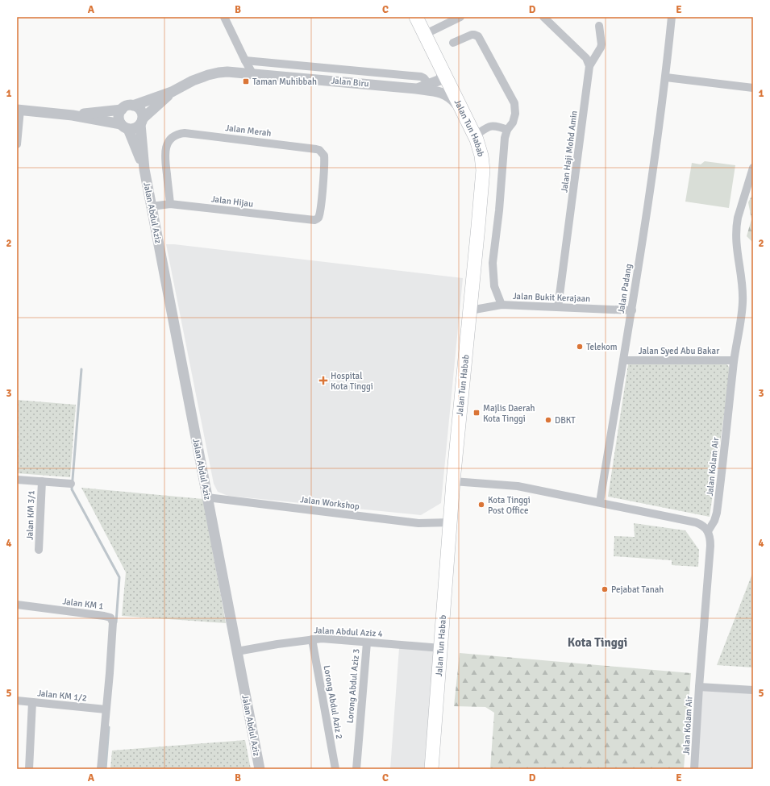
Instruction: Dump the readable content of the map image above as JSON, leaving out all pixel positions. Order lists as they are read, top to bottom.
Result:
{
  "streets": {
    "highway": ["Jalan Tun Habab"],
    "street": [
      "Jalan Biru",
      "Jalan Merah",
      "Jalan Haji Mohd Amin",
      "Jalan Hijau",
      "Jalan Abdul Aziz",
      "Jalan Padang",
      "Jalan Bukit Kerajaan",
      "Jalan Syed Abu Bakar",
      "Jalan Kolam Air",
      "Jalan Workshop",
      "Jalan KM 3/1",
      "Jalan KM 1",
      "Jalan Abdul Aziz 4",
      "Lorong Abdul Aziz 3",
      "Jalan KM 1/2",
      "Lorong Abdul Aziz 2"
    ]
  },
  "crossings": [
    ["Jalan Biru", "Jalan Tun Habab"],
    ["Jalan Tun Habab", "Jalan Bukit Kerajaan"],
    ["Jalan Tun Habab", "Jalan Workshop"],
    ["Jalan Tun Habab", "Jalan Abdul Aziz 4"],
    ["Jalan Merah", "Jalan Hijau"],
    ["Jalan Haji Mohd Amin", "Jalan Bukit Kerajaan"],
    ["Jalan Hijau", "Jalan Abdul Aziz"],
    ["Jalan Abdul Aziz", "Jalan Workshop"],
    ["Jalan Abdul Aziz", "Jalan Abdul Aziz 4"],
    ["Jalan Padang", "Jalan Bukit Kerajaan"],
    ["Jalan Padang", "Jalan Syed Abu Bakar"],
    ["Jalan Syed Abu Bakar", "Jalan Kolam Air"],
    ["Jalan KM 1", "Jalan KM 1/2"],
    ["Jalan Abdul Aziz 4", "Lorong Abdul Aziz 3"],
    ["Jalan Abdul Aziz 4", "Lorong Abdul Aziz 2"]
  ],
  "districts": ["Kota Tinggi"],
  "places": {
    "transit": ["Taman Muhibbah", "Majlis Daerah Kota Tinggi"],
    "other": [
      "Telekom",
      "DBKT",
      "Kota Tinggi Post Office",
      "Pejabat Tanah"
    ],
    "health": ["Hospital Kota Tinggi"]
  },
  "grid": {
    "columns": [
      "A",
      "B",
      "C",
      "D",
      "E"
    ],
    "rows": [
      "1",
      "2",
      "3",
      "4",
      "5"
    ]
  }
}
